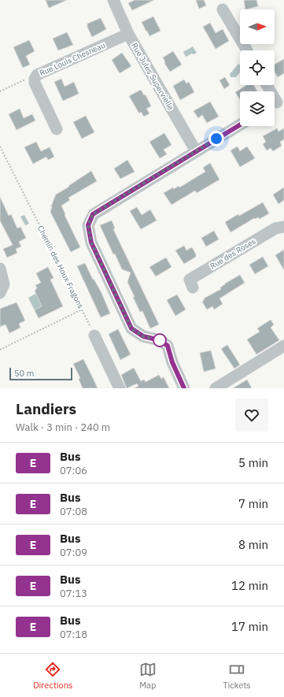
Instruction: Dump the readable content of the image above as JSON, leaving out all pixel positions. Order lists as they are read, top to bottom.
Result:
{
  "streets": {
    "street": ["Rue Louis Chesneau", "Rue Jules Supervielle", "Rue des Roses"],
    "path": ["Chemin des Houx Fragons"]
  },
  "crossings": [
    ["Rue Louis Chesneau", "Rue Jules Supervielle"]
  ],
  "lines": ["bus line E"],
  "scale_bar": "50 m",
  "north": "right",
  "page": {
    "scale": "50 m",
    "heading": ["Landiers", "Walk · 3 min · 240 m"],
    "list": [
      {
        "mark": "E",
        "name": "Bus",
        "note": "07:06",
        "value": "5 min"
      },
      {
        "mark": "E",
        "name": "Bus",
        "note": "07:08",
        "value": "7 min"
      },
      {
        "mark": "E",
        "name": "Bus",
        "note": "07:09",
        "value": "8 min"
      },
      {
        "mark": "E",
        "name": "Bus",
        "note": "07:13",
        "value": "12 min"
      },
      {
        "mark": "E",
        "name": "Bus",
        "note": "07:18",
        "value": "17 min"
      }
    ],
    "tabs": ["Directions", "Map", "Tickets"]
  }
}
